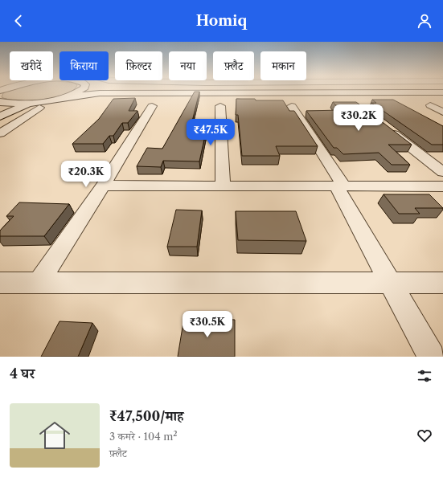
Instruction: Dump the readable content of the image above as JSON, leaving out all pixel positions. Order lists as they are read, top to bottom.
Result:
{
  "page": {
    "header": "Homiq",
    "chip": [
      "खरीदें",
      "किराया",
      "फ़िल्टर",
      "नया",
      "फ़्लैट",
      "मकान"
    ],
    "price": [
      "₹30.2K",
      "₹47.5K",
      "₹20.3K",
      "₹30.5K"
    ],
    "heading": "4 घर",
    "list": [
      {
        "name": "₹47,500/माह",
        "note": "3 कमरे · 104 m² · फ़्लैट"
      }
    ]
  }
}
